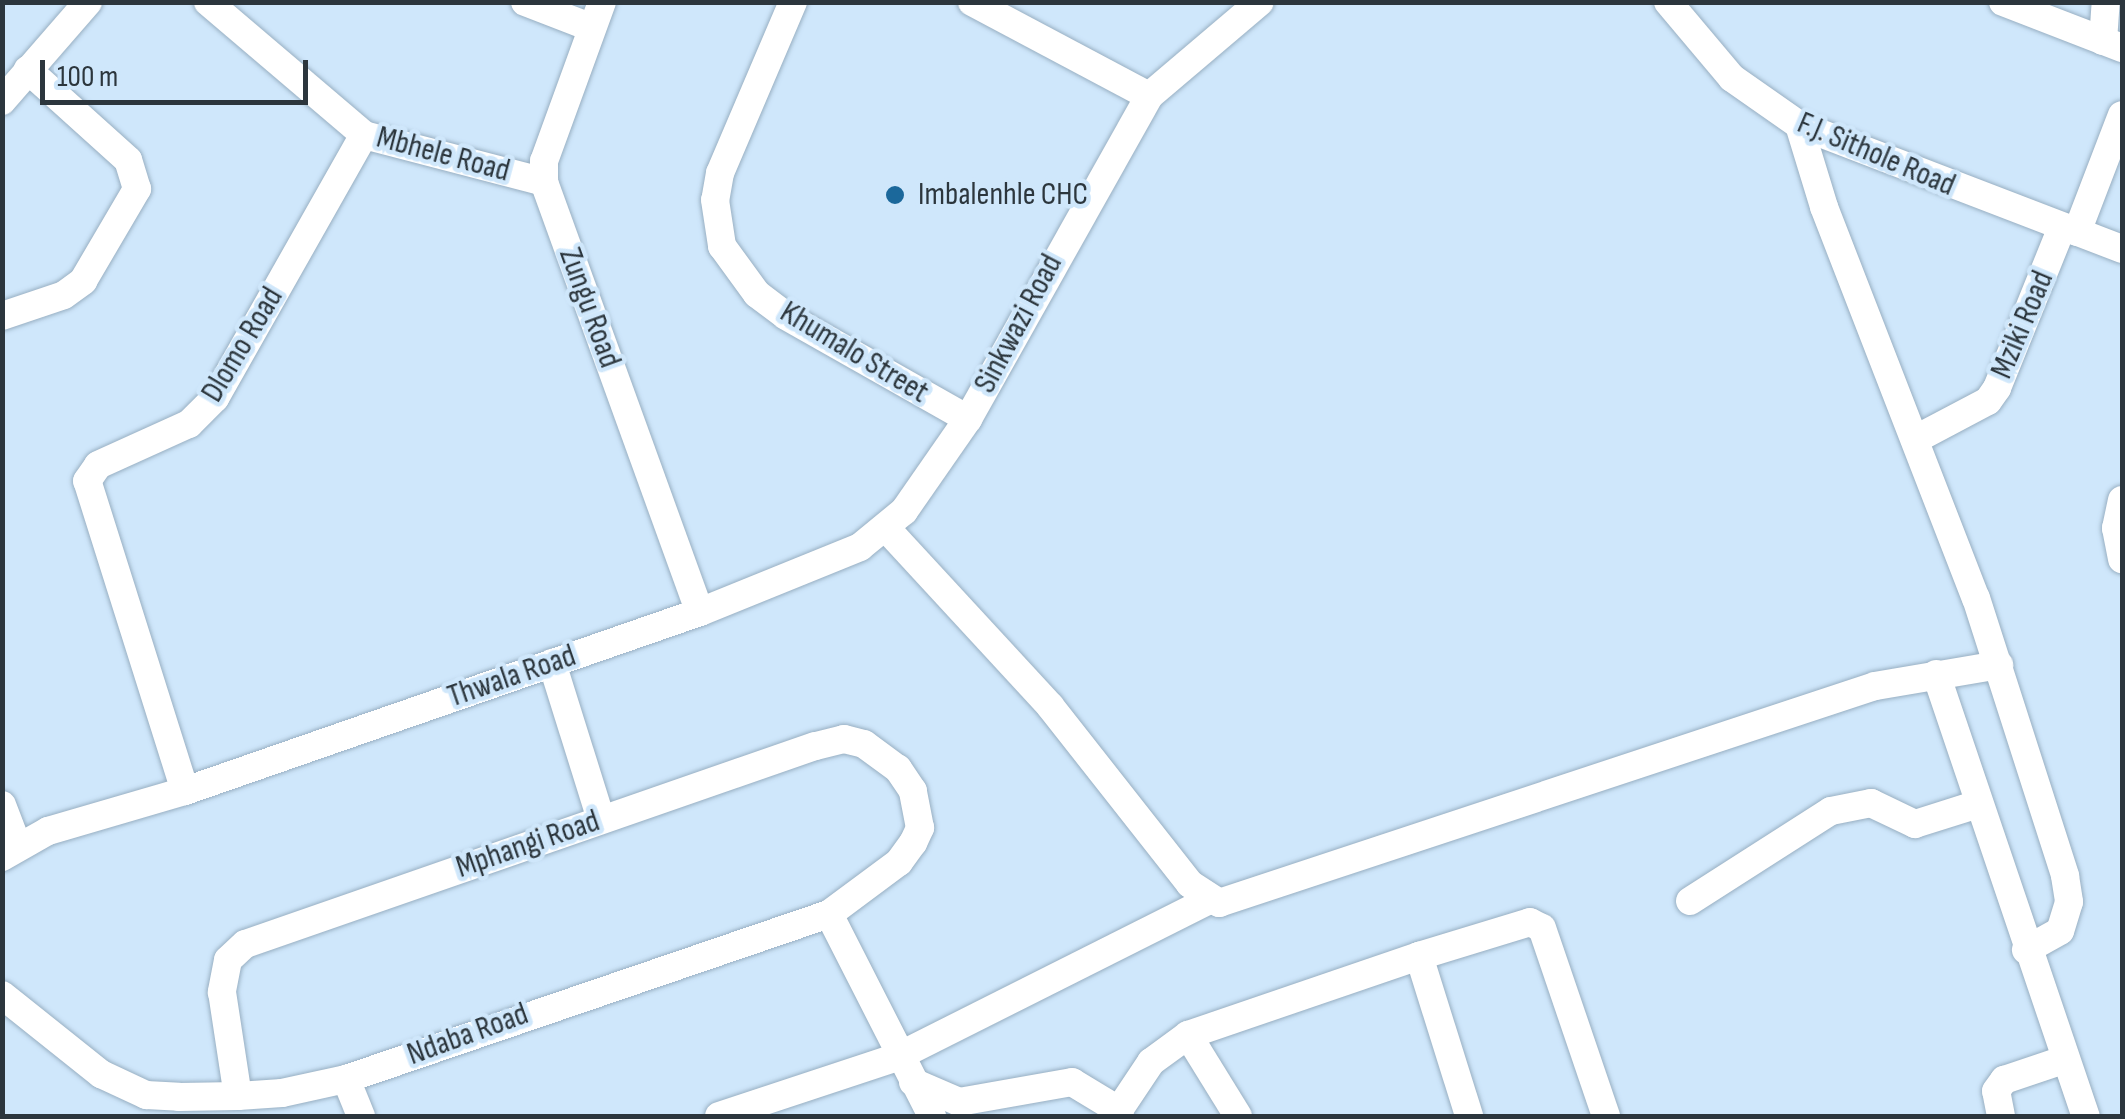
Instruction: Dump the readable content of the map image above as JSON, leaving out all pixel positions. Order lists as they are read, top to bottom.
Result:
{
  "streets": {
    "street": [
      "Mbhele Road",
      "F.J. Sithole Road",
      "Zungu Road",
      "Sinkwazi Road",
      "Mziki Road",
      "Dlomo Road",
      "Khumalo Street",
      "Thwala Road",
      "Mphangi Road",
      "Ndaba Road"
    ]
  },
  "crossings": [
    ["Mbhele Road", "Zungu Road"],
    ["Mbhele Road", "Dlomo Road"],
    ["F.J. Sithole Road", "Mziki Road"],
    ["Zungu Road", "Thwala Road"],
    ["Sinkwazi Road", "Khumalo Street"],
    ["Sinkwazi Road", "Thwala Road"],
    ["Dlomo Road", "Thwala Road"],
    ["Khumalo Street", "Thwala Road"],
    ["Mphangi Road", "Ndaba Road"]
  ],
  "places": ["Imbalenhle CHC"],
  "scale_bar": "100 m"
}
